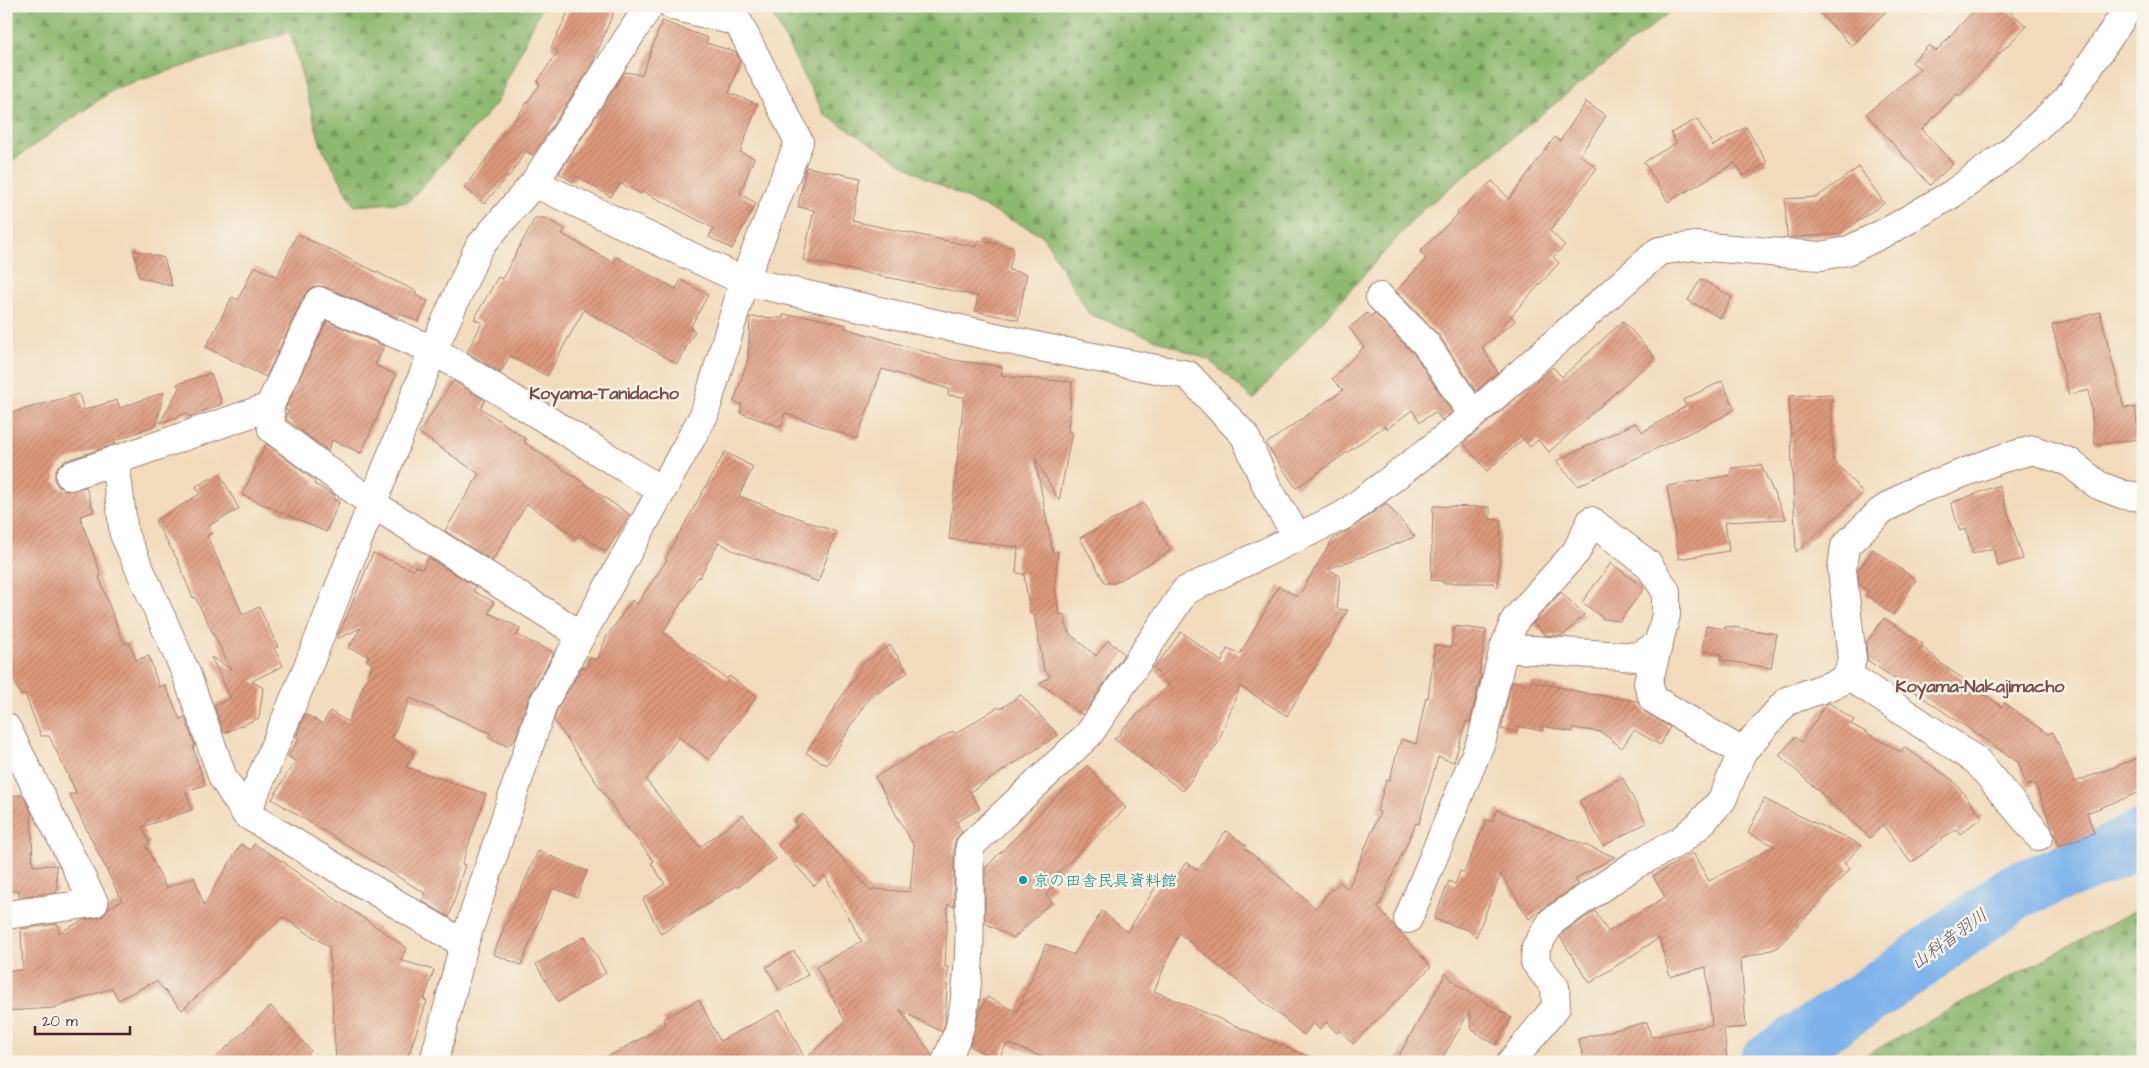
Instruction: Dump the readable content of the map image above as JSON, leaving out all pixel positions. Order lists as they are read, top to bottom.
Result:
{
  "districts": ["Koyama-Tanidacho", "Koyama-Nakajimacho"],
  "water": ["山科音羽川"],
  "places": ["京の田舎民具資料館"],
  "scale_bar": "20 m"
}
